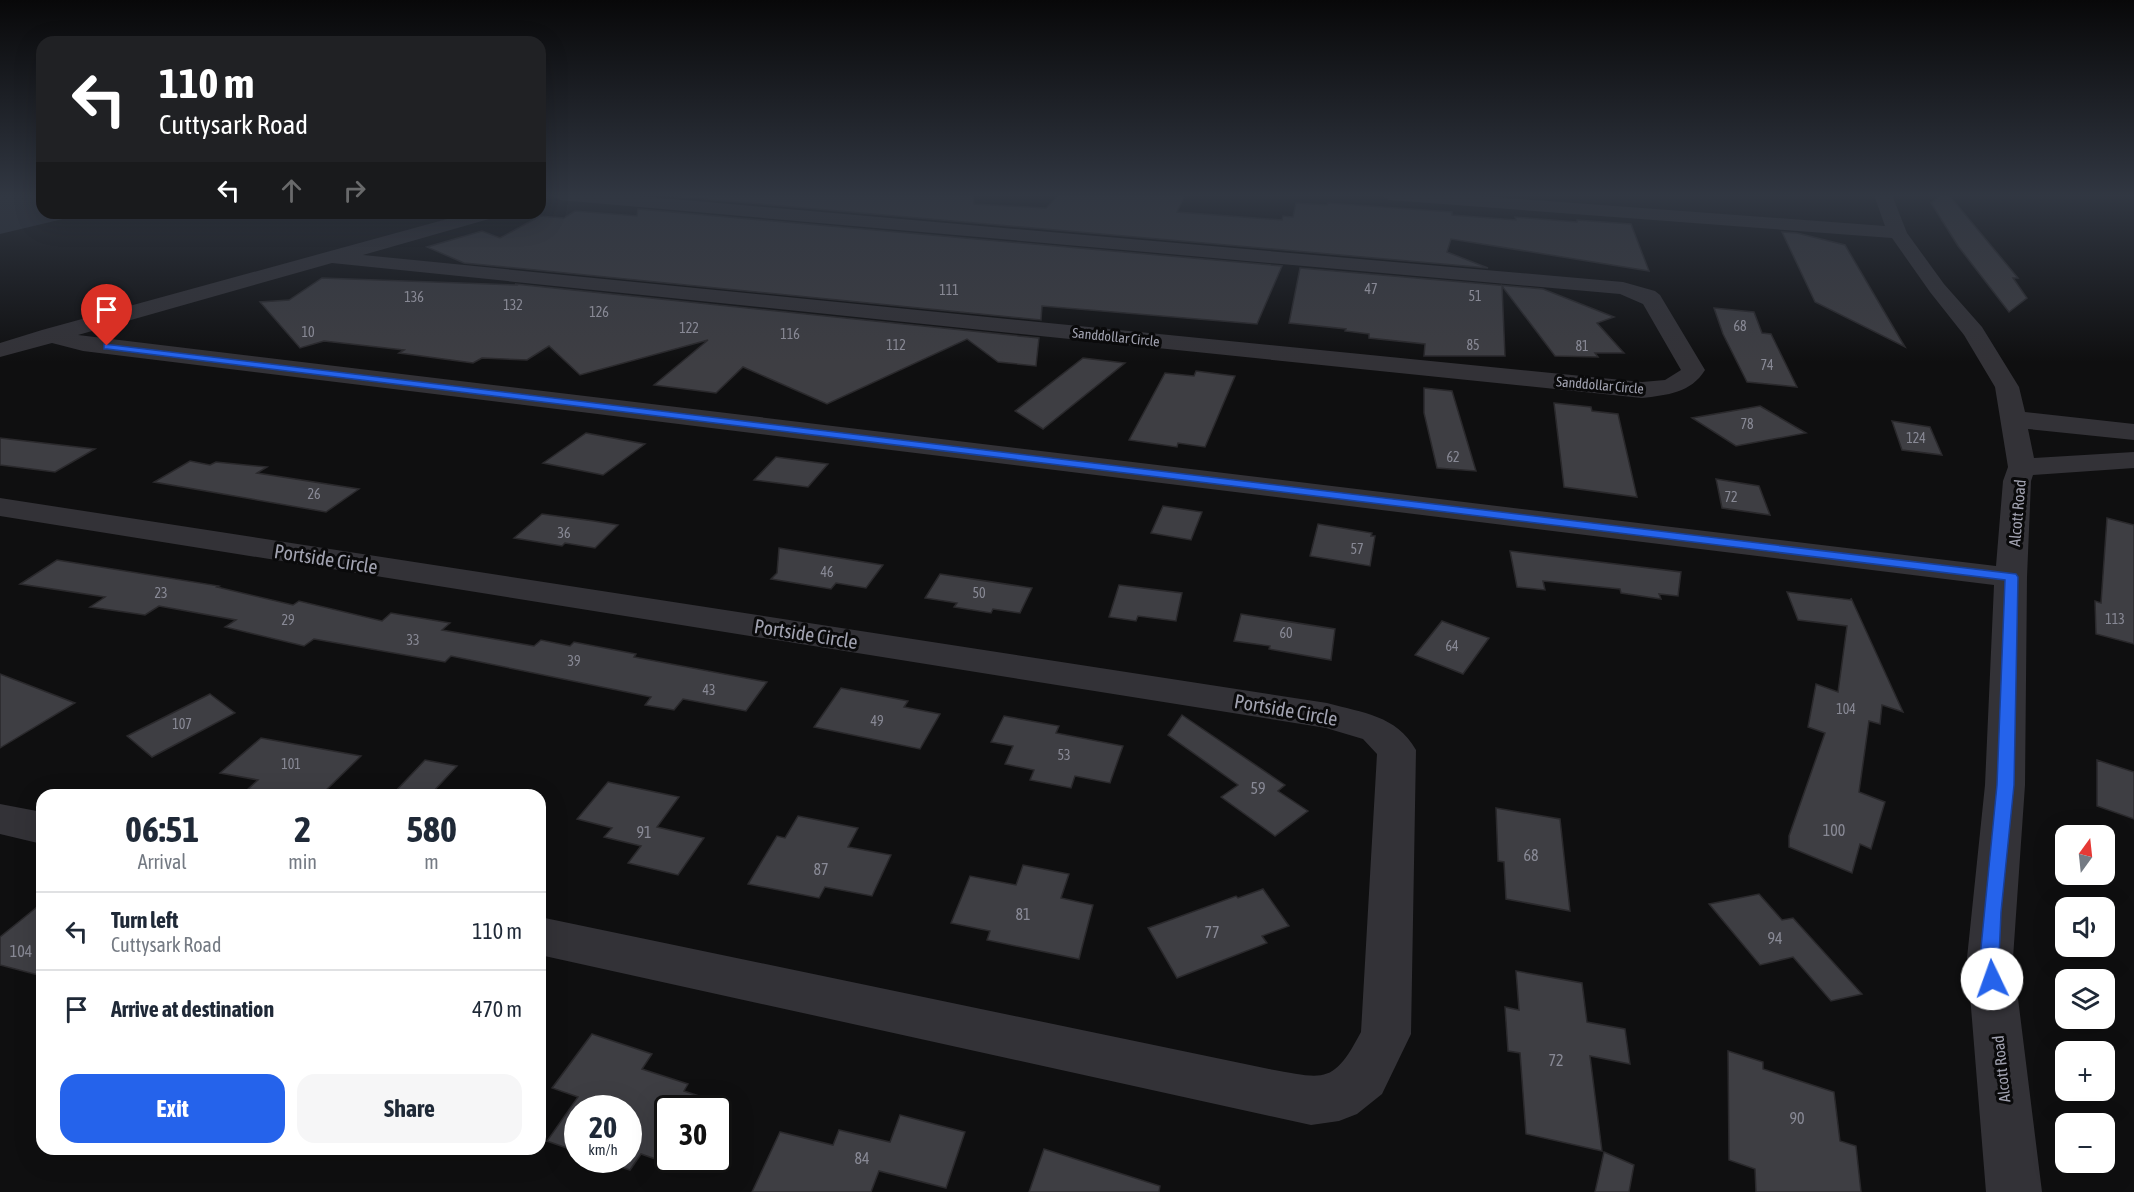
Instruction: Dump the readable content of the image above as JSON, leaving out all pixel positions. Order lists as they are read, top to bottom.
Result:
{
  "streets": {
    "street": ["Sanddollar Circle", "Alcott Road", "Portside Circle"]
  },
  "house_numbers": [
    "47",
    "111",
    "51",
    "136",
    "132",
    "126",
    "68",
    "122",
    "10",
    "116",
    "112",
    "85",
    "81",
    "74",
    "78",
    "124",
    "62",
    "26",
    "72",
    "36",
    "57",
    "46",
    "23",
    "50",
    "113",
    "29",
    "60",
    "33",
    "64",
    "39",
    "43",
    "104",
    "49",
    "107",
    "53",
    "101",
    "59",
    "100",
    "91",
    "68",
    "87",
    "81",
    "77",
    "94",
    "104",
    "72",
    "90",
    "84"
  ],
  "north": "top",
  "page": {
    "turn": ["110 m", "Cuttysark Road"],
    "eta": [
      "06:51",
      "Arrival",
      "2",
      "min",
      "580",
      "m"
    ],
    "map_buttons": ["+", "−"],
    "list": [
      {
        "name": "Turn left",
        "note": "Cuttysark Road",
        "value": "110 m"
      },
      {
        "name": "Arrive at destination",
        "value": "470 m"
      }
    ],
    "buttons": ["Exit", "Share"],
    "speed": "20 km/h",
    "limit": "30"
  }
}
